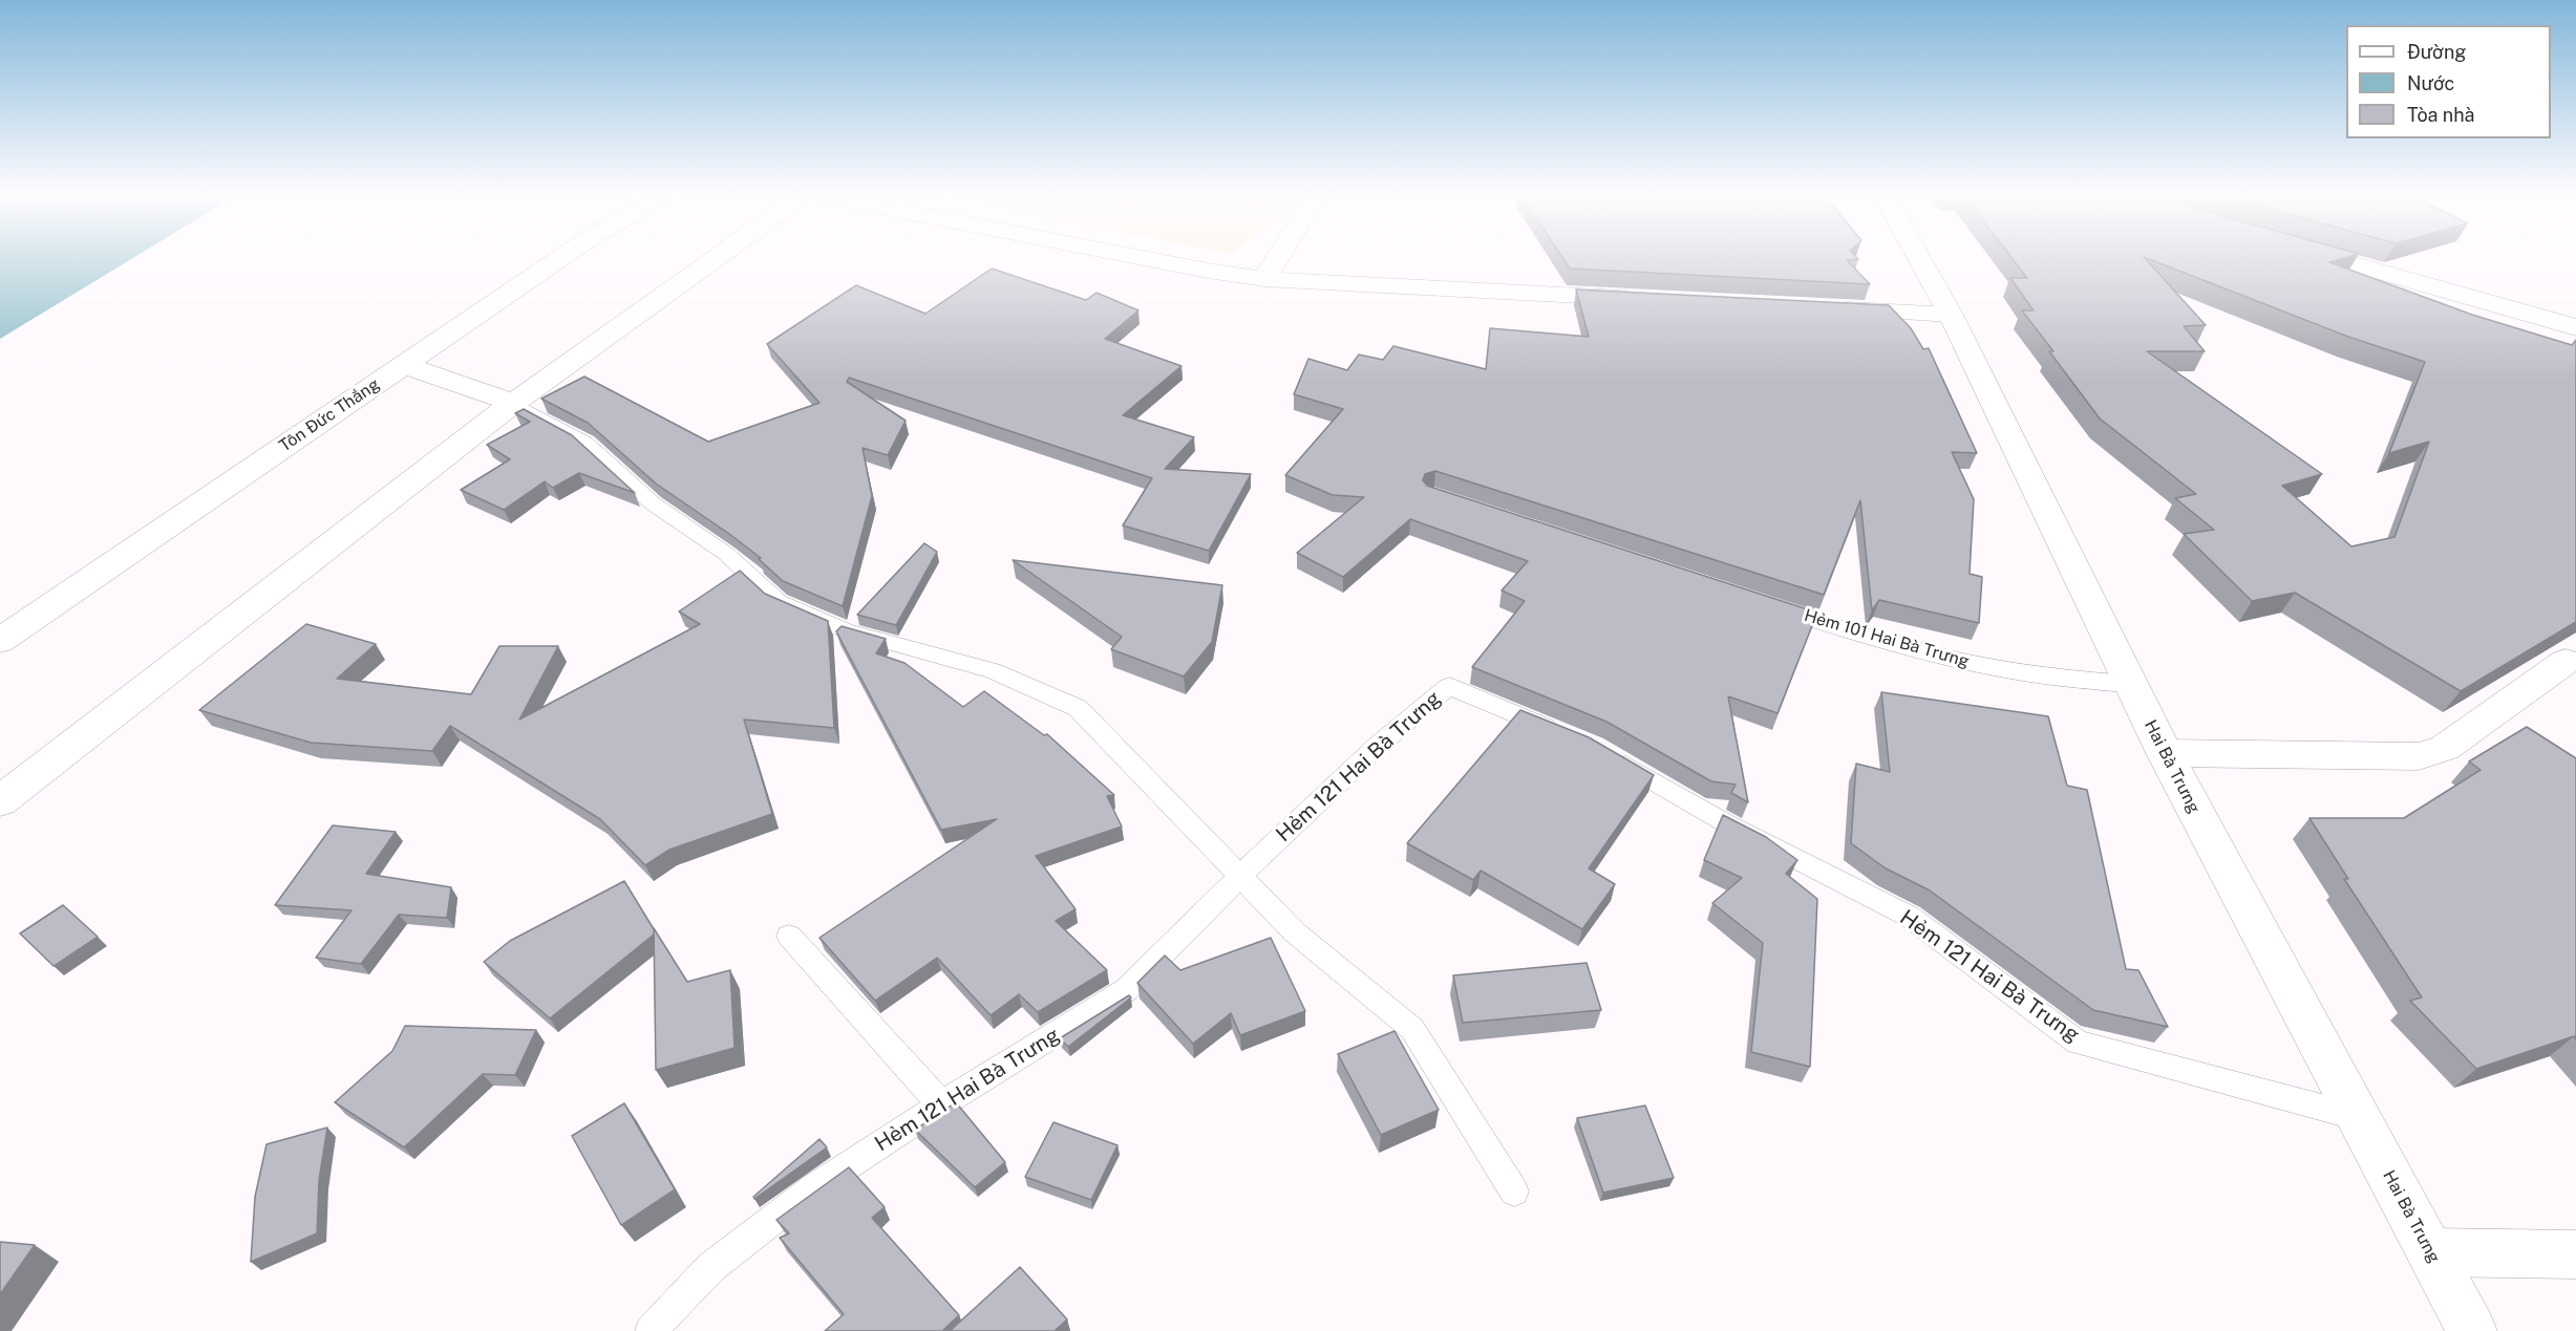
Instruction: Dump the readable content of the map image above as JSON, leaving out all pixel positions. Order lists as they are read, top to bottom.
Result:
{
  "streets": {
    "street": ["Tôn Đức Thắng", "Hai Bà Trưng"],
    "lane": ["Hẻm 101 Hai Bà Trưng", "Hẻm 121 Hai Bà Trưng"]
  },
  "crossings": [
    ["Hẻm 101 Hai Bà Trưng", "Hai Bà Trưng"],
    ["Hẻm 121 Hai Bà Trưng", "Hai Bà Trưng"]
  ],
  "legend": ["Đường", "Nước", "Tòa nhà"]
}
